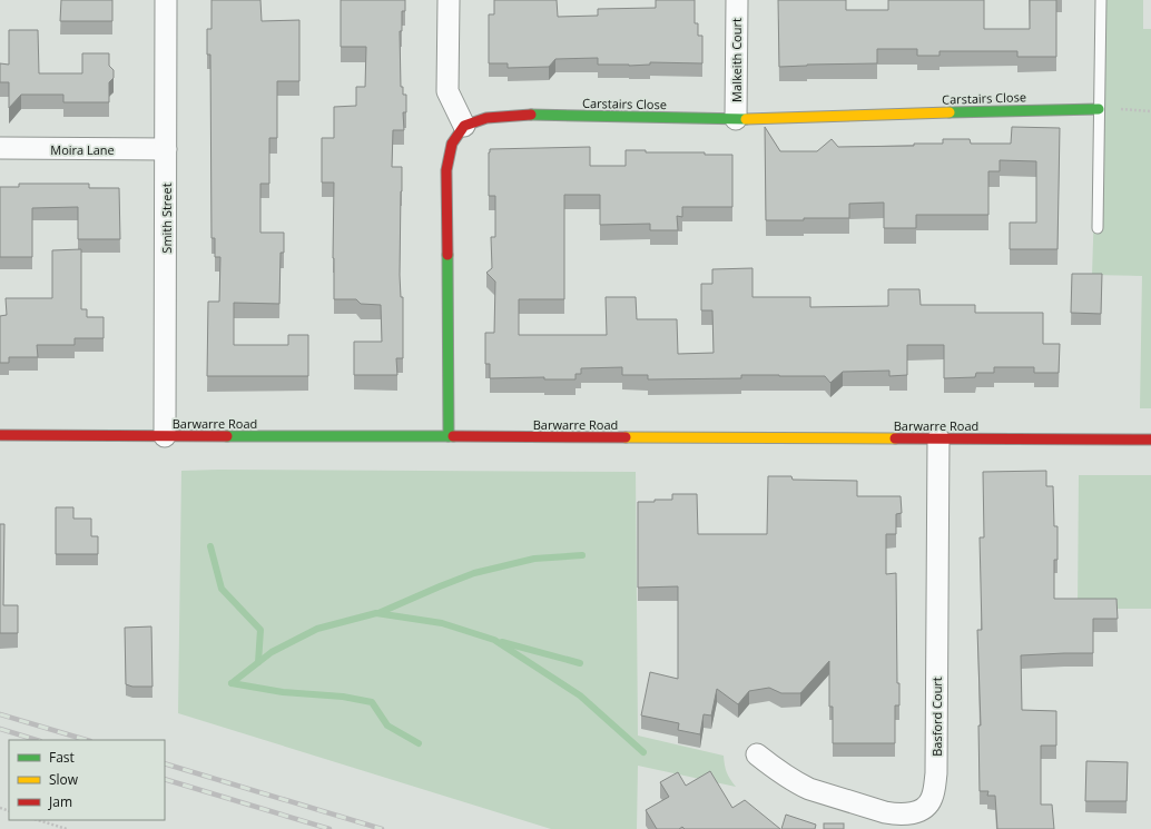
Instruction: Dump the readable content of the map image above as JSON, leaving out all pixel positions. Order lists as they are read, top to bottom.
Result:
{
  "streets": {
    "street": [
      "Malkeith Court",
      "Carstairs Close",
      "Moira Lane",
      "Smith Street",
      "Barwarre Road",
      "Basford Court"
    ]
  },
  "crossings": [
    ["Malkeith Court", "Carstairs Close"],
    ["Moira Lane", "Smith Street"],
    ["Smith Street", "Barwarre Road"],
    ["Barwarre Road", "Basford Court"]
  ],
  "legend": ["Fast", "Slow", "Jam"]
}
